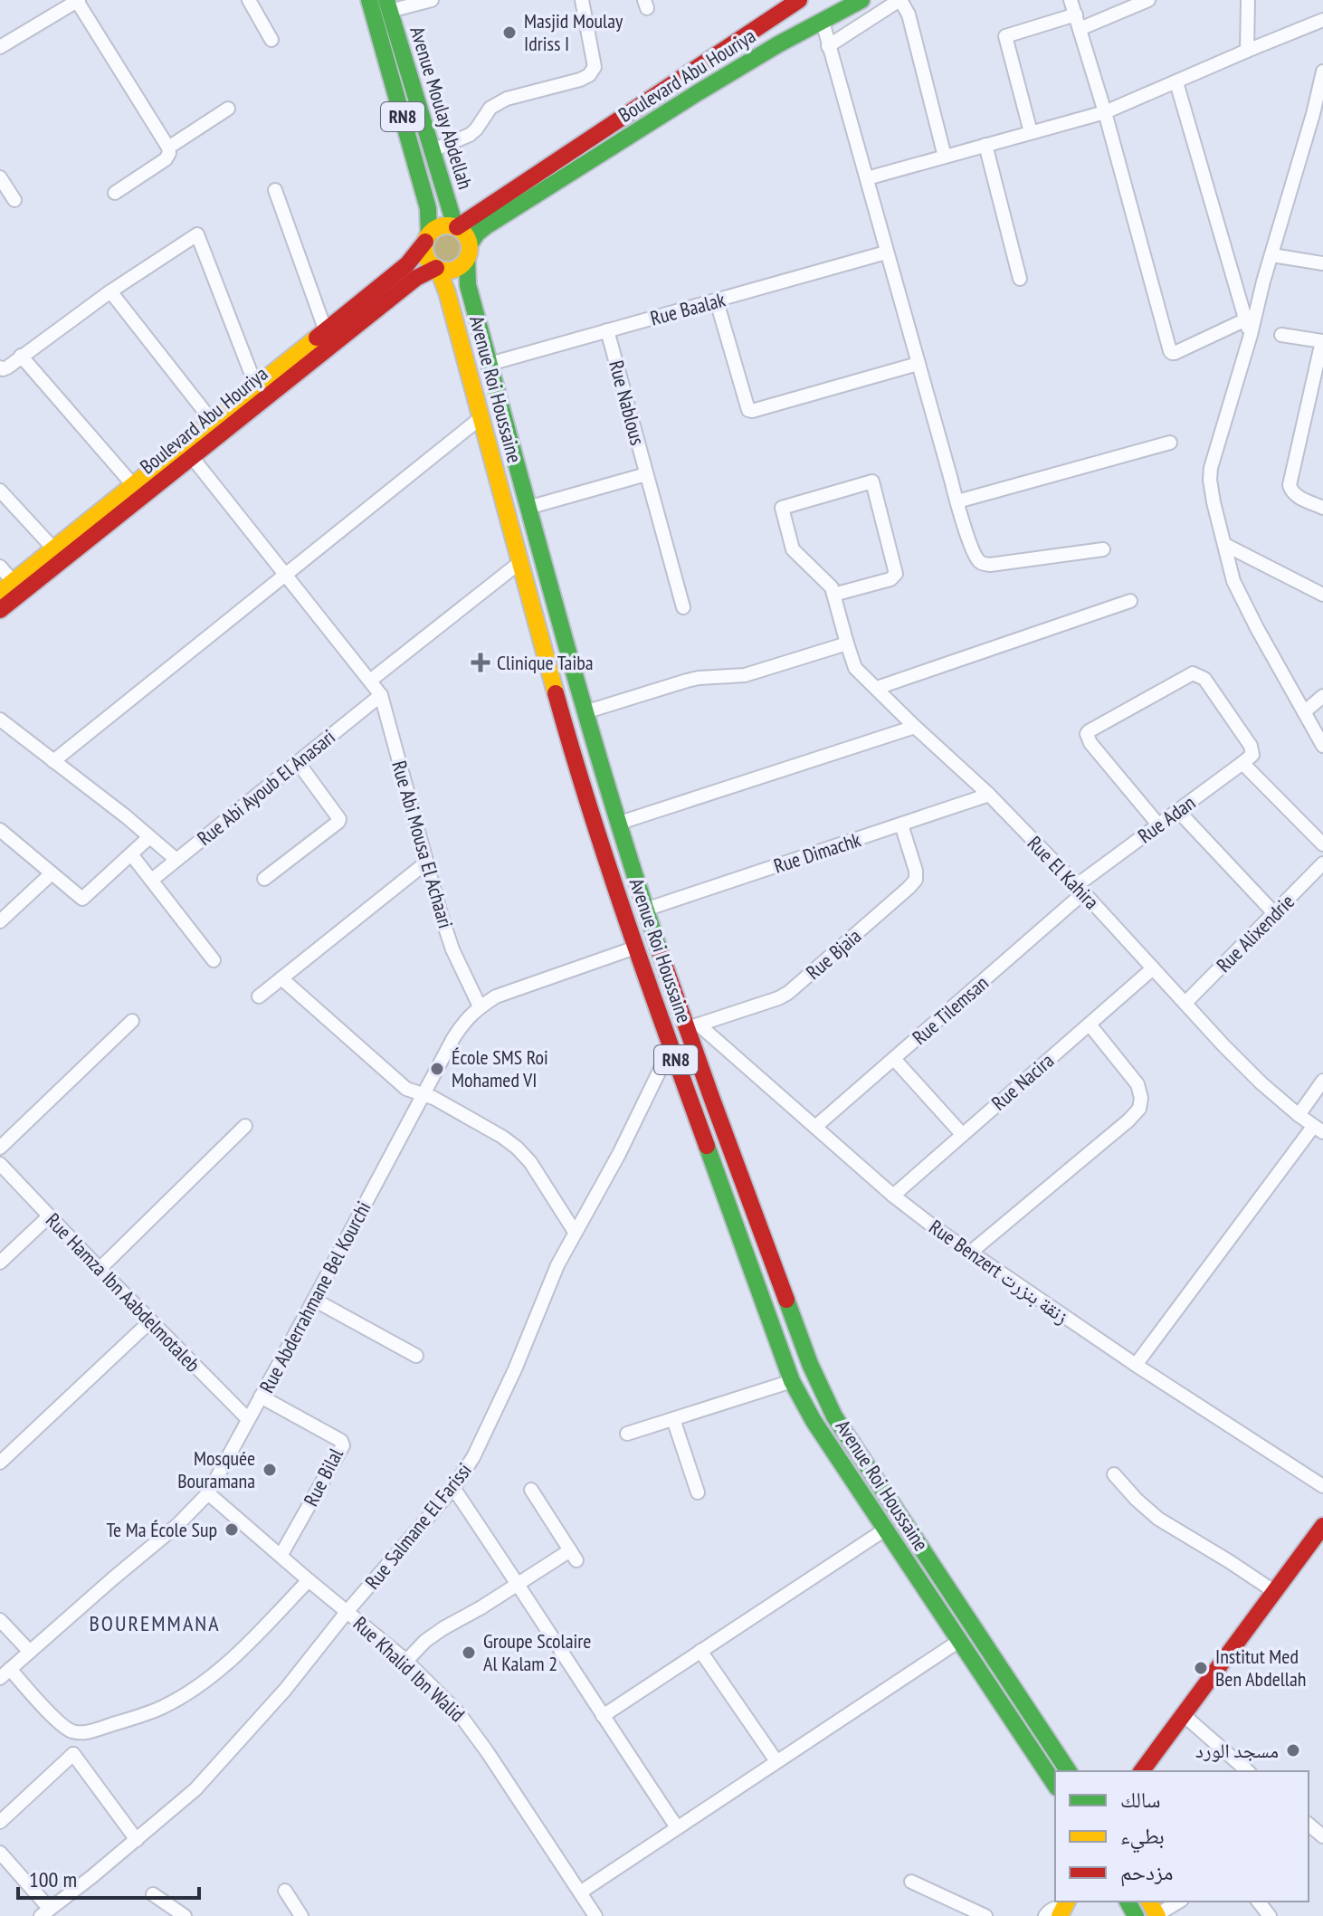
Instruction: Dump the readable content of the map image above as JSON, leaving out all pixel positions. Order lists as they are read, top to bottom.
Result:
{
  "streets": {
    "main road": [
      "Boulevard Abu Houriya",
      "Avenue Moulay Abdellah",
      "RN8",
      "Avenue Roi Houssaine"
    ],
    "street": [
      "Rue Baalak",
      "Rue Nablous",
      "Rue Abi Ayoub El Anasari",
      "Rue Adan",
      "Rue Abi Mousa El Achaari",
      "Rue Dimachk",
      "Rue El Kahira",
      "Rue Alixendrie",
      "Rue Bjaia",
      "Rue Tilemsan",
      "Rue Nacira",
      "Rue Benzert زنقة بنزرت",
      "Rue Hamza Ibn Aabdelmotaleb",
      "Rue Abderrahmane Bel Kourchi",
      "Rue Bilal",
      "Rue Salmane El Farissi",
      "Rue Khalid Ibn Walid"
    ]
  },
  "crossings": [
    ["Boulevard Abu Houriya", "Avenue Moulay Abdellah"],
    ["Boulevard Abu Houriya", "RN8"],
    ["Boulevard Abu Houriya", "Avenue Roi Houssaine"],
    ["Boulevard Abu Houriya", "Rue Abi Mousa El Achaari"],
    ["Avenue Moulay Abdellah", "RN8"],
    ["Avenue Moulay Abdellah", "Avenue Roi Houssaine"],
    ["RN8", "Avenue Roi Houssaine"],
    ["Rue Baalak", "Avenue Roi Houssaine"],
    ["Rue Baalak", "Rue Nablous"],
    ["Avenue Roi Houssaine", "Rue Dimachk"],
    ["Avenue Roi Houssaine", "Rue Bjaia"],
    ["Avenue Roi Houssaine", "Rue Benzert زنقة بنزرت"],
    ["Avenue Roi Houssaine", "Rue Abderrahmane Bel Kourchi"],
    ["Avenue Roi Houssaine", "Rue Salmane El Farissi"],
    ["Rue Abi Ayoub El Anasari", "Rue Abi Mousa El Achaari"],
    ["Rue Adan", "Rue El Kahira"],
    ["Rue Adan", "Rue Tilemsan"],
    ["Rue Abi Mousa El Achaari", "Rue Abderrahmane Bel Kourchi"],
    ["Rue Dimachk", "Rue El Kahira"],
    ["Rue Dimachk", "Rue Bjaia"],
    ["Rue El Kahira", "Rue Alixendrie"],
    ["Rue El Kahira", "Rue Tilemsan"],
    ["Rue El Kahira", "Rue Nacira"],
    ["Rue Bjaia", "Rue Benzert زنقة بنزرت"],
    ["Rue Tilemsan", "Rue Benzert زنقة بنزرت"],
    ["Rue Nacira", "Rue Benzert زنقة بنزرت"],
    ["Rue Hamza Ibn Aabdelmotaleb", "Rue Abderrahmane Bel Kourchi"],
    ["Rue Abderrahmane Bel Kourchi", "Rue Bilal"],
    ["Rue Abderrahmane Bel Kourchi", "Rue Khalid Ibn Walid"],
    ["Rue Bilal", "Rue Khalid Ibn Walid"],
    ["Rue Salmane El Farissi", "Rue Khalid Ibn Walid"]
  ],
  "districts": ["BOUREMMANA"],
  "places": {
    "other": [
      "Masjid Moulay Idriss I",
      "École SMS Roi Mohamed VI",
      "Mosquée Bouramana",
      "Te Ma École Sup",
      "Groupe Scolaire Al Kalam 2",
      "Institut Med Ben Abdellah",
      "مسجد الورد"
    ],
    "health": ["Clinique Taiba"]
  },
  "legend": ["سالك", "بطيء", "مزدحم"],
  "scale_bar": "100 m"
}
